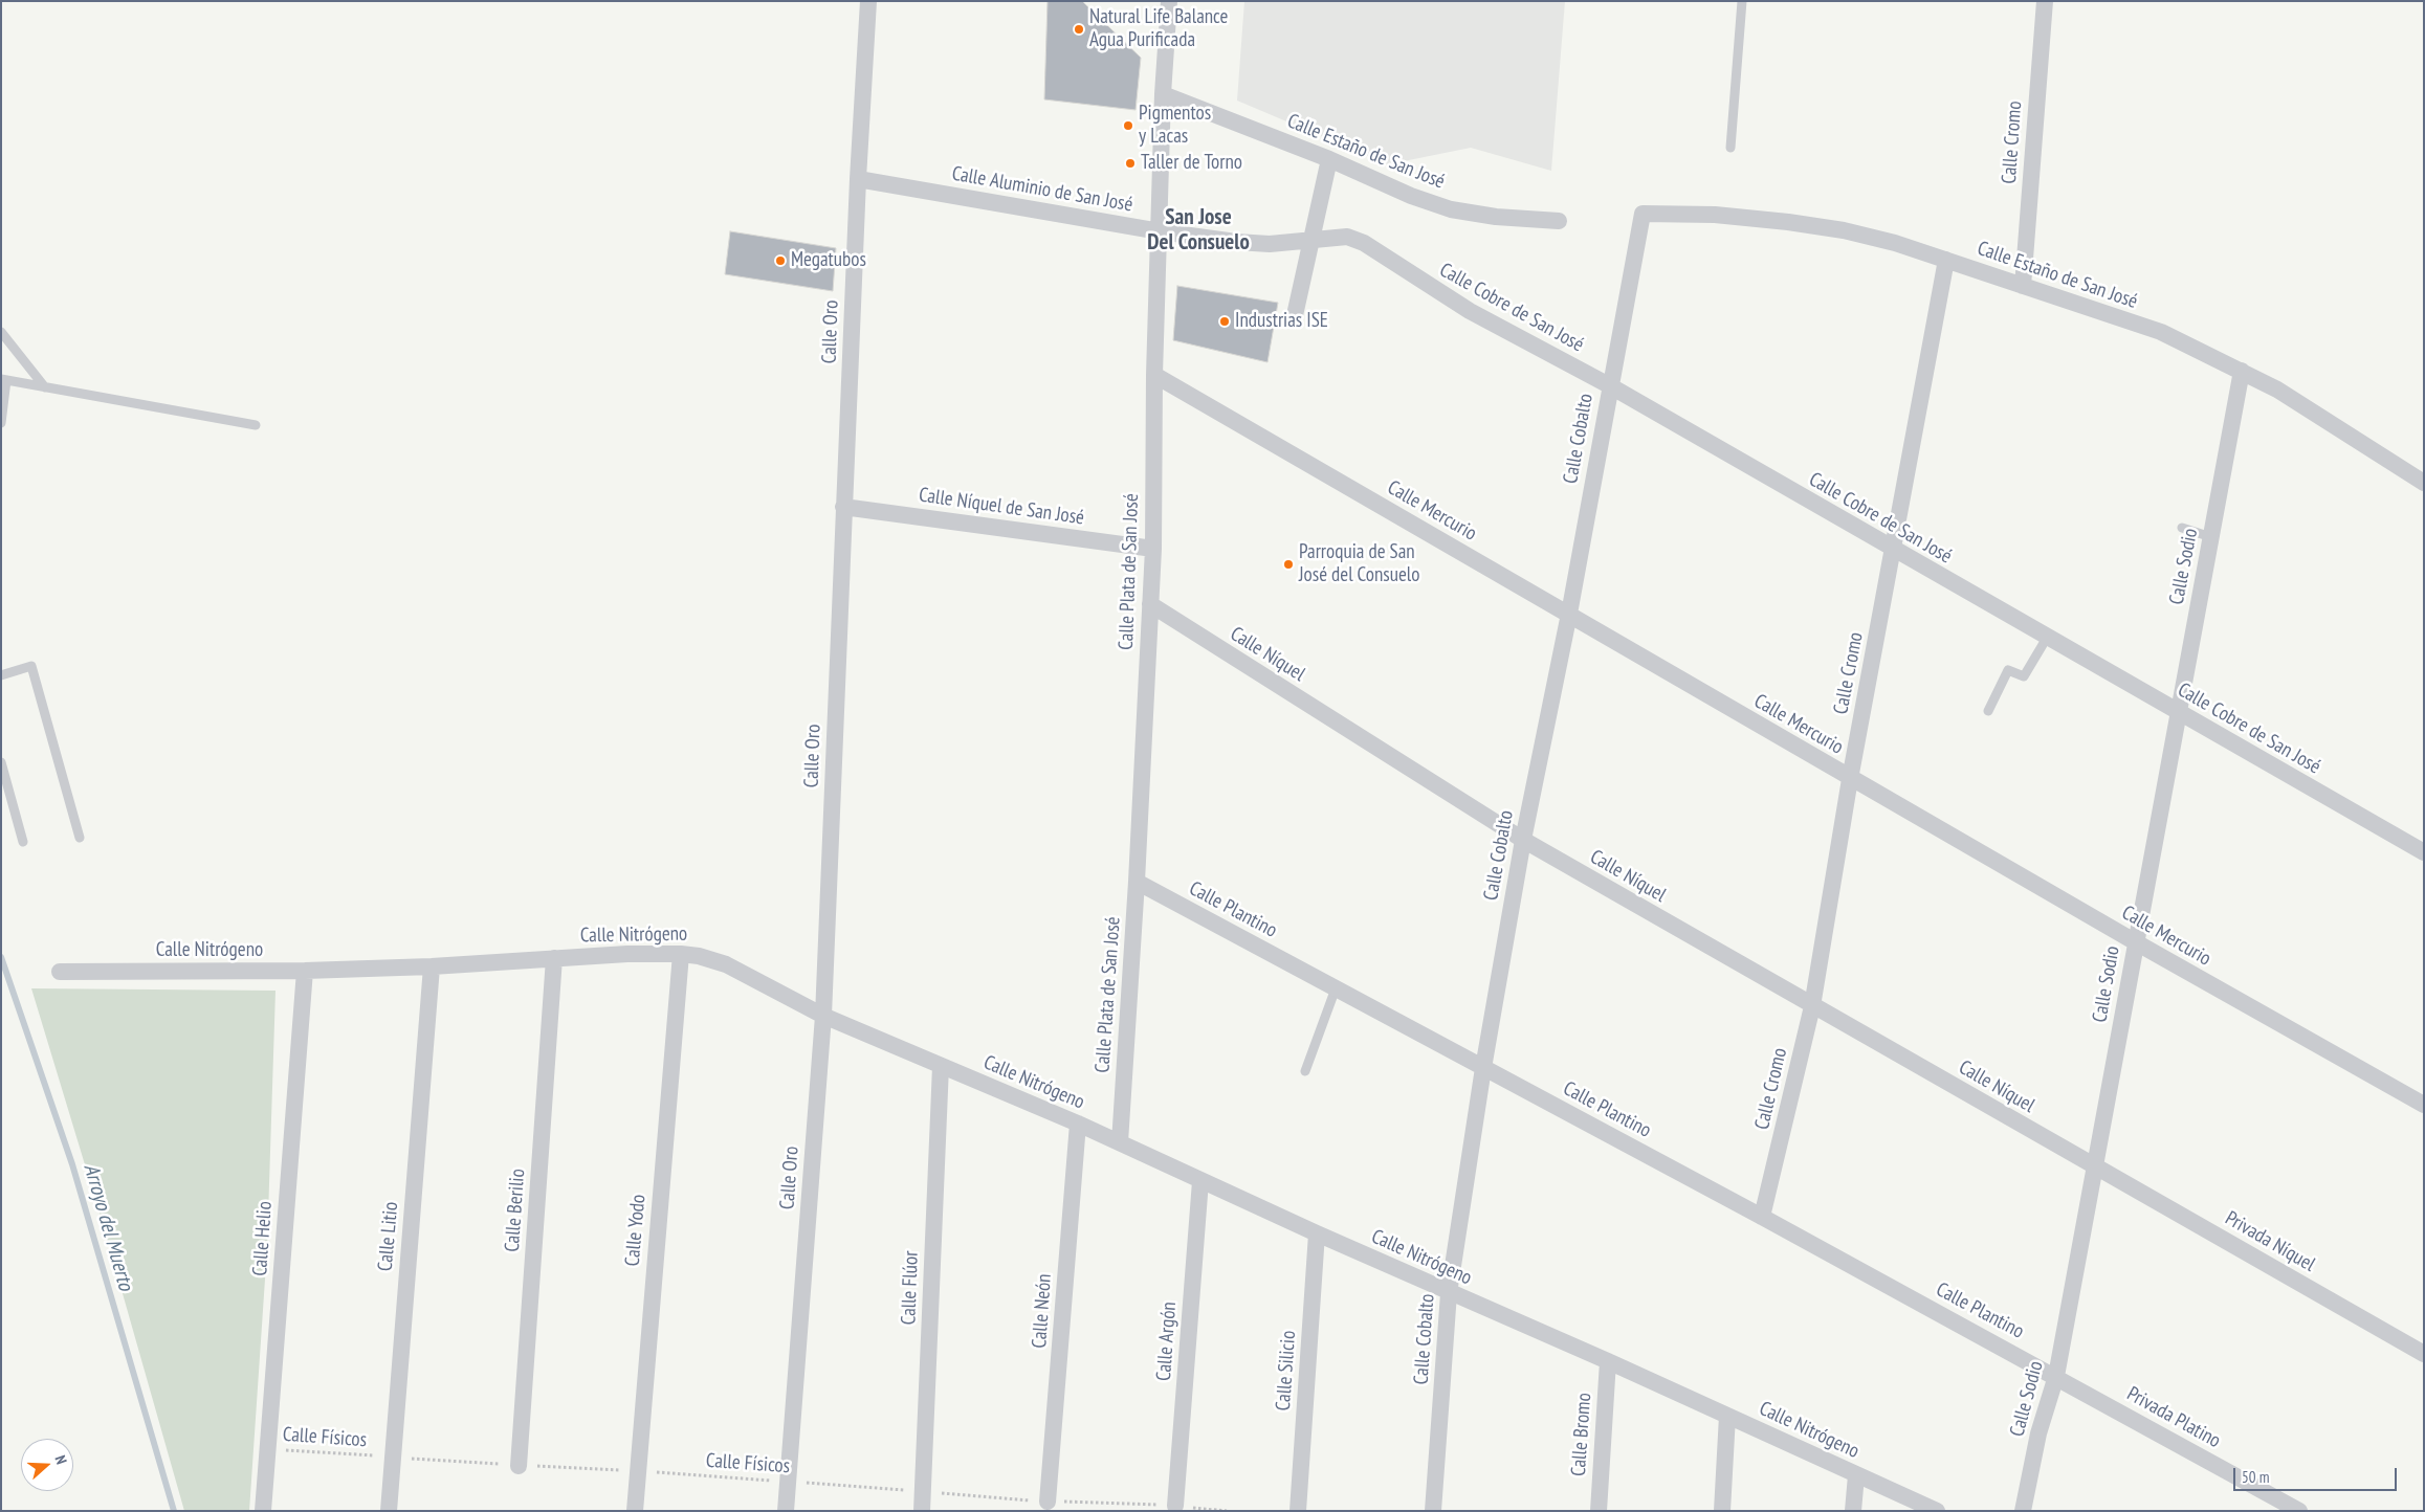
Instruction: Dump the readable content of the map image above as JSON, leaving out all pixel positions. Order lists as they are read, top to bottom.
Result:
{
  "streets": {
    "street": [
      "Calle Cromo",
      "Calle Estaño de San José",
      "Calle Aluminio de San José",
      "Calle Cobre de San José",
      "Calle Oro",
      "Calle Cobalto",
      "Calle Níquel de San José",
      "Calle Mercurio",
      "Calle Sodio",
      "Calle Plata de San José",
      "Calle Níquel",
      "Calle Plantino",
      "Calle Nitrógeno",
      "Calle Berilio",
      "Calle Yodo",
      "Calle Litio",
      "Calle Helio",
      "Privada Níquel",
      "Calle Flúor",
      "Calle Neón",
      "Calle Argón",
      "Calle Silicio",
      "Privada Platino",
      "Calle Bromo"
    ],
    "path": ["Calle Físicos"]
  },
  "crossings": [
    ["Calle Cromo", "Calle Estaño de San José"],
    ["Calle Cromo", "Calle Cobre de San José"],
    ["Calle Cromo", "Calle Mercurio"],
    ["Calle Cromo", "Calle Níquel"],
    ["Calle Cromo", "Calle Plantino"],
    ["Calle Estaño de San José", "Calle Cobalto"],
    ["Calle Estaño de San José", "Calle Sodio"],
    ["Calle Estaño de San José", "Calle Plata de San José"],
    ["Calle Aluminio de San José", "Calle Cobre de San José"],
    ["Calle Aluminio de San José", "Calle Oro"],
    ["Calle Aluminio de San José", "Calle Plata de San José"],
    ["Calle Cobre de San José", "Calle Cobalto"],
    ["Calle Cobre de San José", "Calle Sodio"],
    ["Calle Oro", "Calle Níquel de San José"],
    ["Calle Oro", "Calle Nitrógeno"],
    ["Calle Oro", "Calle Físicos"],
    ["Calle Cobalto", "Calle Mercurio"],
    ["Calle Cobalto", "Calle Níquel"],
    ["Calle Cobalto", "Calle Plantino"],
    ["Calle Cobalto", "Calle Nitrógeno"],
    ["Calle Níquel de San José", "Calle Plata de San José"],
    ["Calle Mercurio", "Calle Sodio"],
    ["Calle Mercurio", "Calle Plata de San José"],
    ["Calle Sodio", "Calle Níquel"],
    ["Calle Sodio", "Calle Plantino"],
    ["Calle Sodio", "Privada Níquel"],
    ["Calle Sodio", "Privada Platino"],
    ["Calle Plata de San José", "Calle Níquel"],
    ["Calle Plata de San José", "Calle Plantino"],
    ["Calle Plata de San José", "Calle Nitrógeno"],
    ["Calle Níquel", "Privada Níquel"],
    ["Calle Plantino", "Privada Platino"],
    ["Calle Nitrógeno", "Calle Berilio"],
    ["Calle Nitrógeno", "Calle Yodo"],
    ["Calle Nitrógeno", "Calle Litio"],
    ["Calle Nitrógeno", "Calle Helio"],
    ["Calle Nitrógeno", "Calle Flúor"],
    ["Calle Nitrógeno", "Calle Neón"],
    ["Calle Nitrógeno", "Calle Argón"],
    ["Calle Nitrógeno", "Calle Silicio"],
    ["Calle Nitrógeno", "Calle Bromo"],
    ["Calle Berilio", "Calle Físicos"],
    ["Calle Yodo", "Calle Físicos"],
    ["Calle Litio", "Calle Físicos"],
    ["Calle Helio", "Calle Físicos"],
    ["Calle Flúor", "Calle Físicos"],
    ["Calle Neón", "Calle Físicos"],
    ["Calle Argón", "Calle Físicos"]
  ],
  "districts": ["San Jose Del Consuelo"],
  "water": ["Arroyo del Muerto"],
  "places": [
    "Natural Life Balance Agua Purificada",
    "Pigmentos y Lacas",
    "Taller de Torno",
    "Megatubos",
    "Industrias ISE",
    "Parroquia de San José del Consuelo"
  ],
  "scale_bar": "50 m",
  "north": "right"
}
